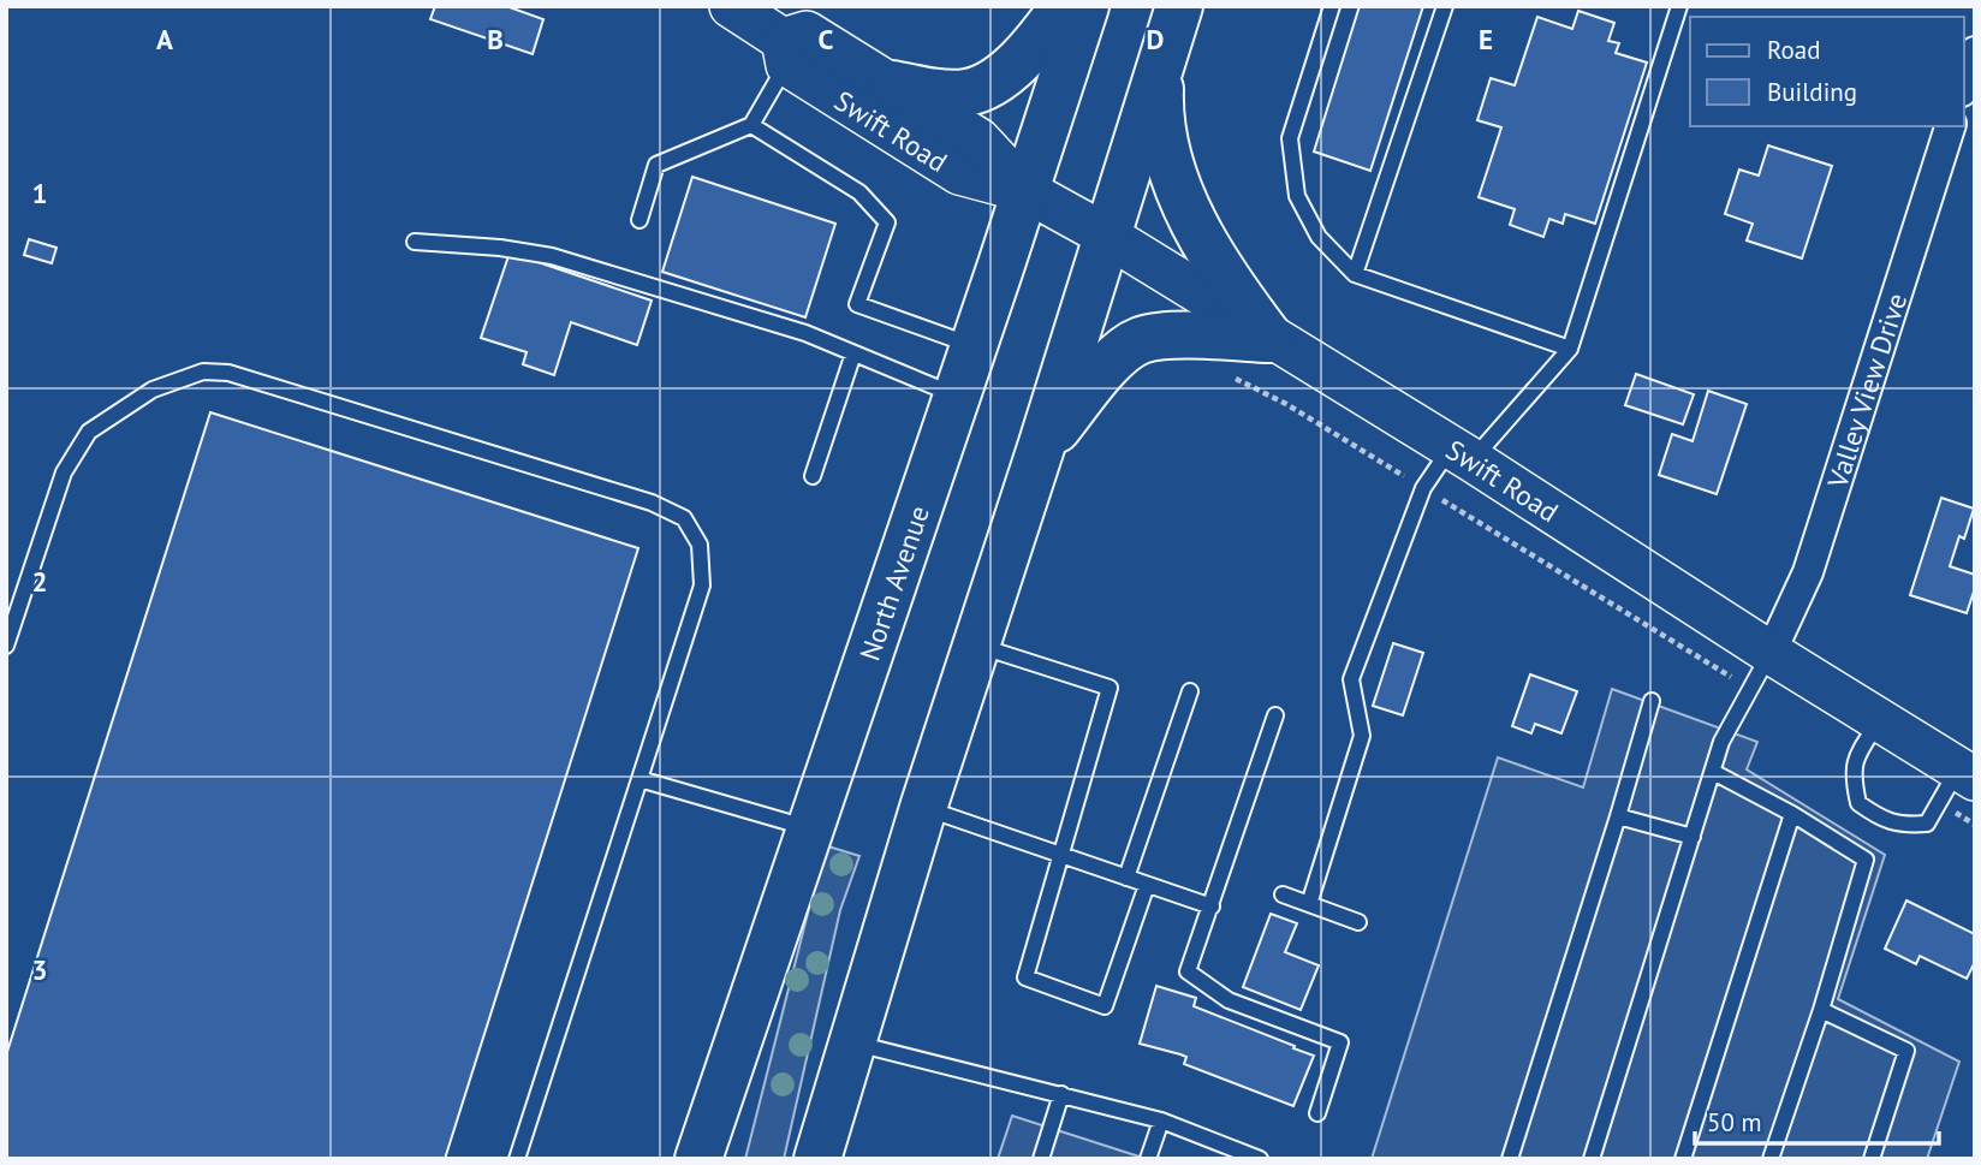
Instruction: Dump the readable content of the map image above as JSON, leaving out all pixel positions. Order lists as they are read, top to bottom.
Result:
{
  "streets": {
    "main road": ["North Avenue"],
    "street": ["Swift Road", "Valley View Drive"]
  },
  "crossings": [
    ["Swift Road", "Valley View Drive"],
    ["Swift Road", "North Avenue"]
  ],
  "legend": ["Road", "Building"],
  "scale_bar": "50 m",
  "grid": {
    "columns": [
      "A",
      "B",
      "C",
      "D",
      "E"
    ],
    "rows": ["1", "2", "3"]
  }
}
